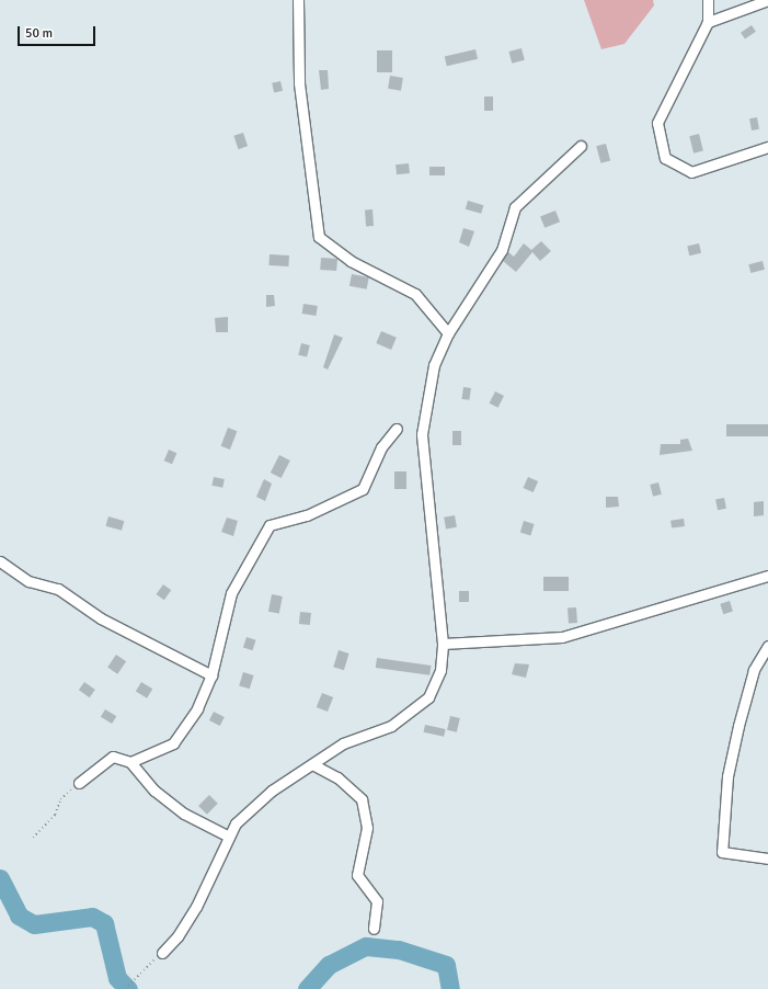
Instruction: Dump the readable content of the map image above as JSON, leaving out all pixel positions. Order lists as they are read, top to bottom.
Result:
{
  "scale_bar": "50 m"
}
